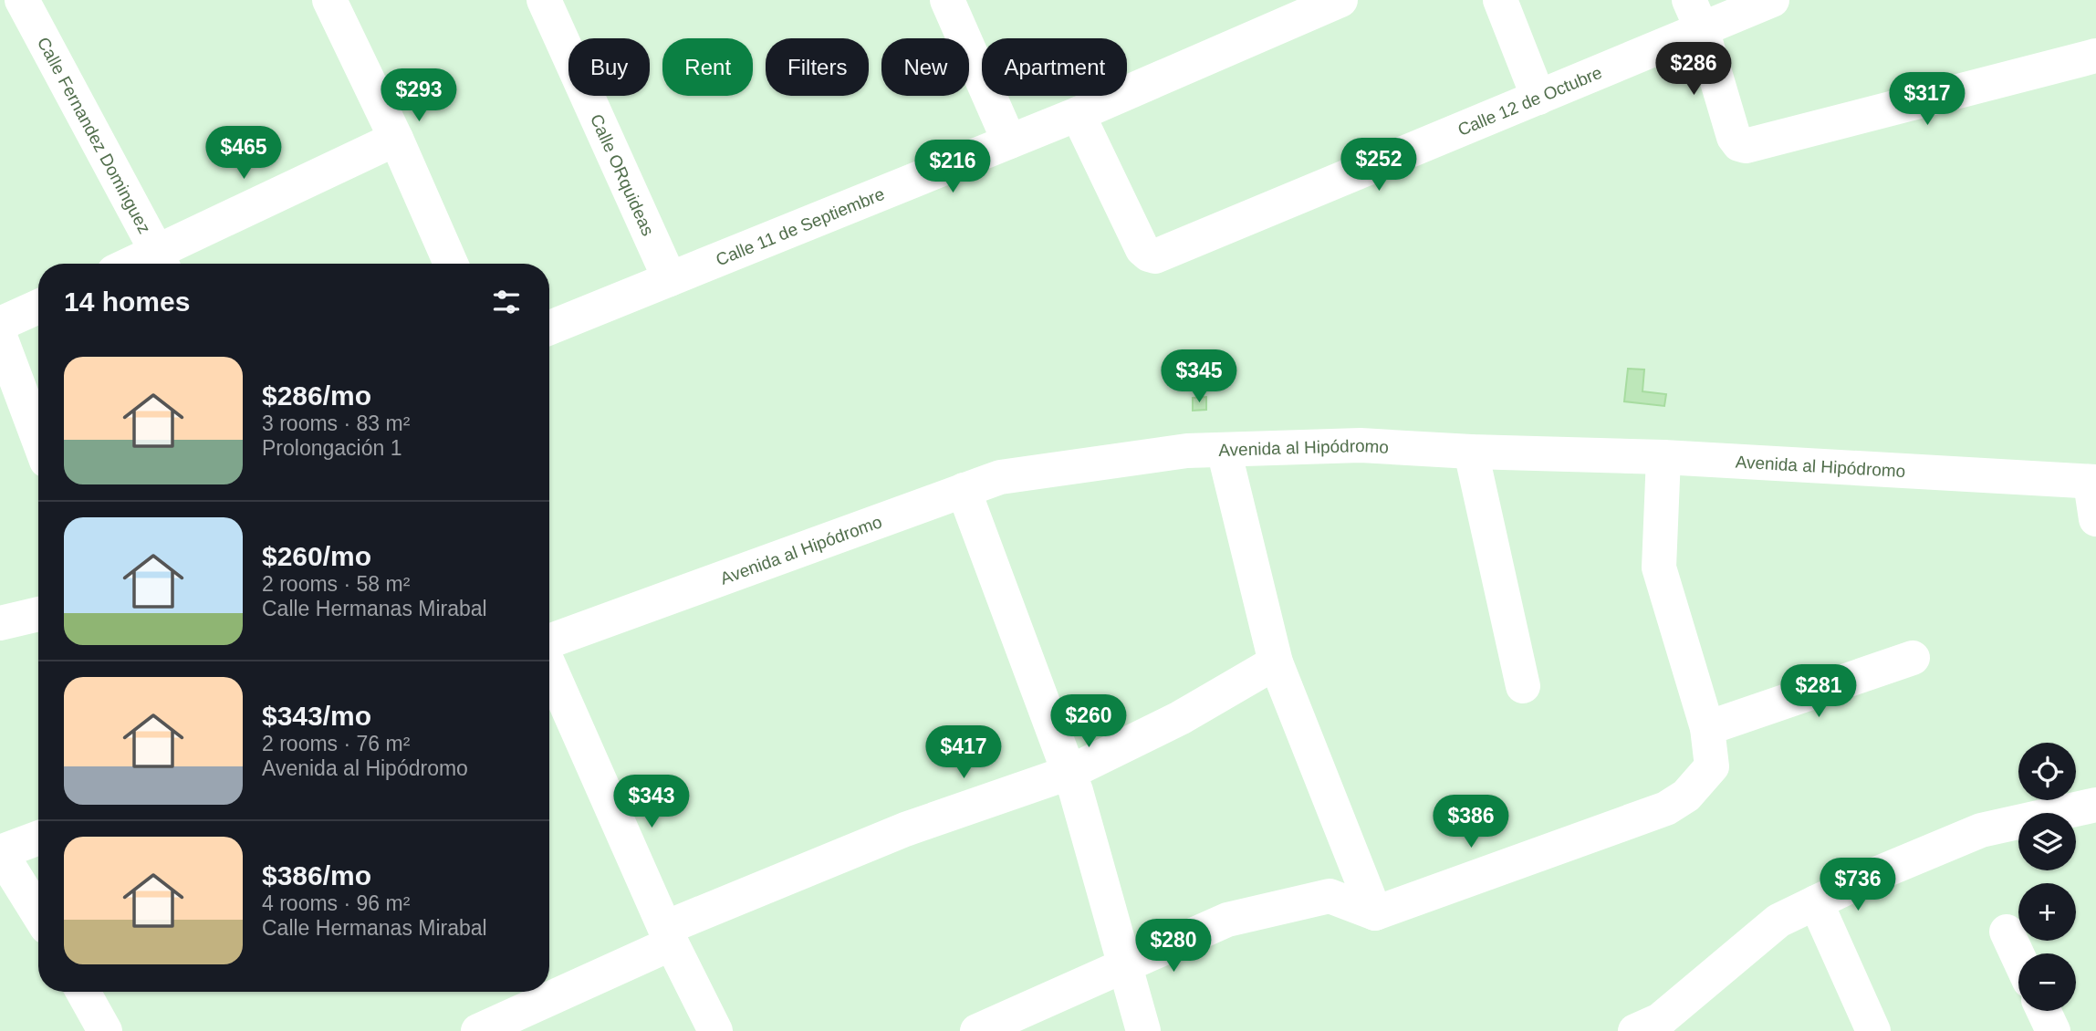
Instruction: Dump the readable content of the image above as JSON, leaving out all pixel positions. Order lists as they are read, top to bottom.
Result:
{
  "streets": {
    "street": [
      "Calle 12 de Octubre",
      "Calle Fernandez Dominguez",
      "Calle ORquideas",
      "Calle 11 de Septiembre",
      "Avenida al Hipódromo"
    ]
  },
  "crossings": [
    ["Calle 12 de Octubre", "Calle 11 de Septiembre"],
    ["Calle ORquideas", "Calle 11 de Septiembre"]
  ],
  "page": {
    "chip": [
      "Buy",
      "Rent",
      "Filters",
      "New",
      "Apartment"
    ],
    "price": [
      "$286",
      "$293",
      "$317",
      "$465",
      "$252",
      "$216",
      "$345",
      "$281",
      "$260",
      "$417",
      "$343",
      "$386",
      "$736",
      "$280"
    ],
    "heading": "14 homes",
    "list": [
      {
        "name": "$286/mo",
        "note": "3 rooms · 83 m² · Prolongación 1"
      },
      {
        "name": "$260/mo",
        "note": "2 rooms · 58 m² · Calle Hermanas Mirabal"
      },
      {
        "name": "$343/mo",
        "note": "2 rooms · 76 m² · Avenida al Hipódromo"
      },
      {
        "name": "$386/mo",
        "note": "4 rooms · 96 m² · Calle Hermanas Mirabal"
      }
    ],
    "map_buttons": ["+", "−"]
  }
}
